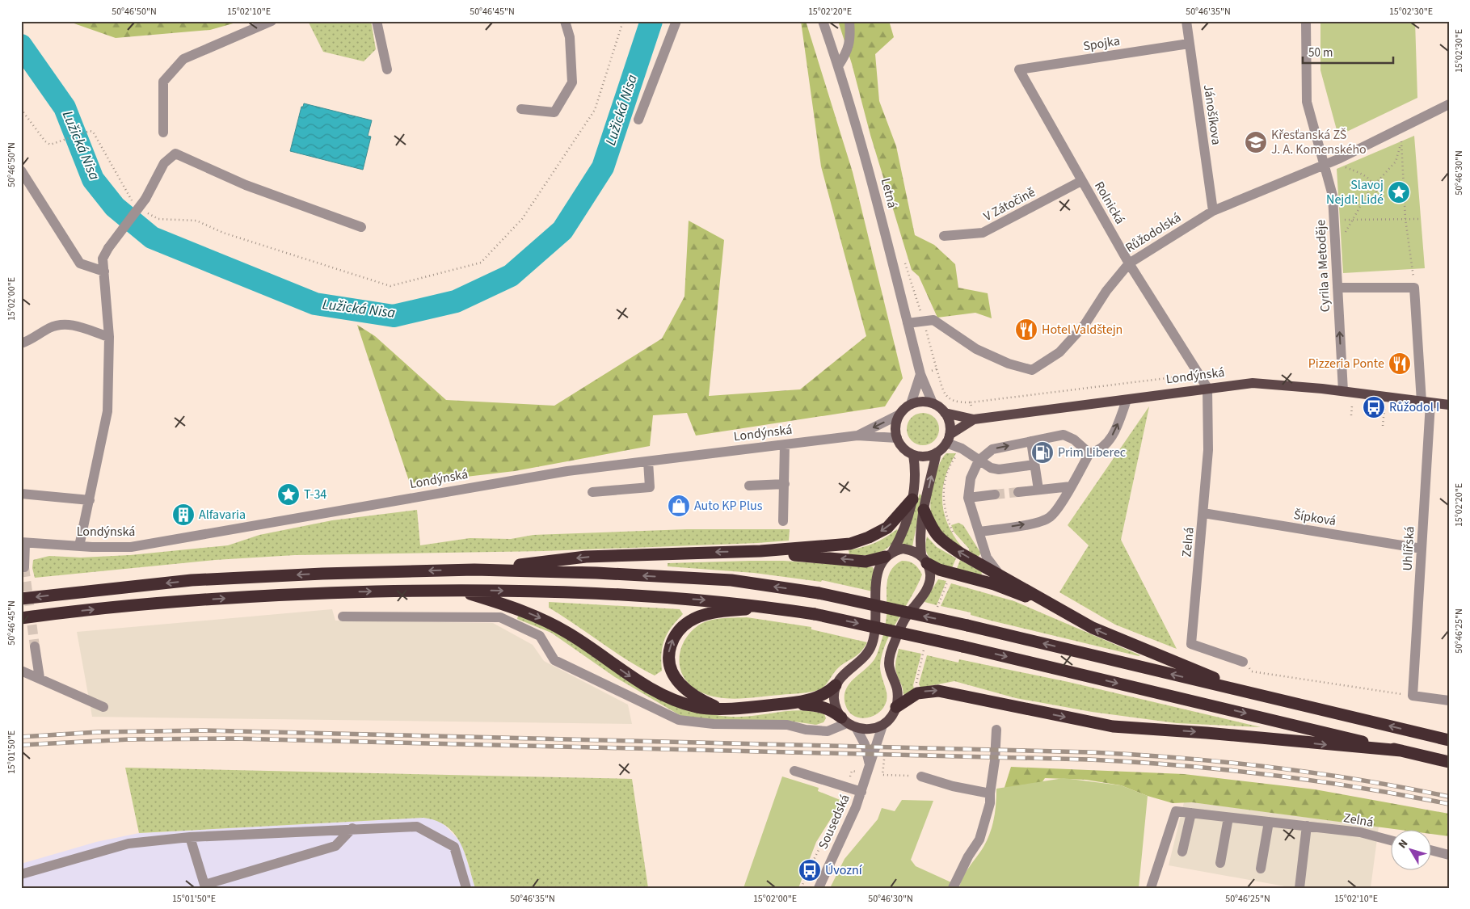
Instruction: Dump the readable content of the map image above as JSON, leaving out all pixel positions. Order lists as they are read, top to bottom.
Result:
{
  "streets": {
    "main road": ["Londýnská"],
    "street": [
      "Spojka",
      "Jánošíkova",
      "Letná",
      "Rolnická",
      "V Zátočině",
      "Růžodolská",
      "Cyrila a Metoděje",
      "Šípková",
      "Zelná",
      "Uhlířská",
      "Sousedská"
    ]
  },
  "crossings": [
    ["Spojka", "Jánošíkova"],
    ["Spojka", "Rolnická"],
    ["Jánošíkova", "Růžodolská"],
    ["Letná", "Růžodolská"],
    ["Letná", "Londýnská"],
    ["Rolnická", "V Zátočině"],
    ["Rolnická", "Růžodolská"],
    ["Rolnická", "Londýnská"],
    ["Rolnická", "Zelná"],
    ["Růžodolská", "Cyrila a Metoděje"],
    ["Cyrila a Metoděje", "Londýnská"],
    ["Londýnská", "Zelná"],
    ["Londýnská", "Uhlířská"],
    ["Šípková", "Zelná"],
    ["Šípková", "Uhlířská"]
  ],
  "water": ["Lužická Nisa"],
  "places": {
    "school or university": ["Křesťanská ZŠ J. A. Komenského"],
    "place": ["Slavoj Nejdl: Lidé", "T-34"],
    "restaurant": ["Hotel Valdštejn", "Pizzeria Ponte"],
    "bus stop": ["Růžodol I", "Úvozní"],
    "fuel station": ["Prim Liberec"],
    "shop": ["Auto KP Plus"],
    "building": ["Alfavaria"]
  },
  "scale_bar": "50 m",
  "north": "top left",
  "coordinates": [
    "50°46'50\"N",
    "15°02'10\"E",
    "50°46'45\"N",
    "15°02'20\"E",
    "50°46'35\"N",
    "15°02'30\"E",
    "50°46'30\"N",
    "15°02'00\"E",
    "50°46'25\"N",
    "15°01'50\"E"
  ]
}
